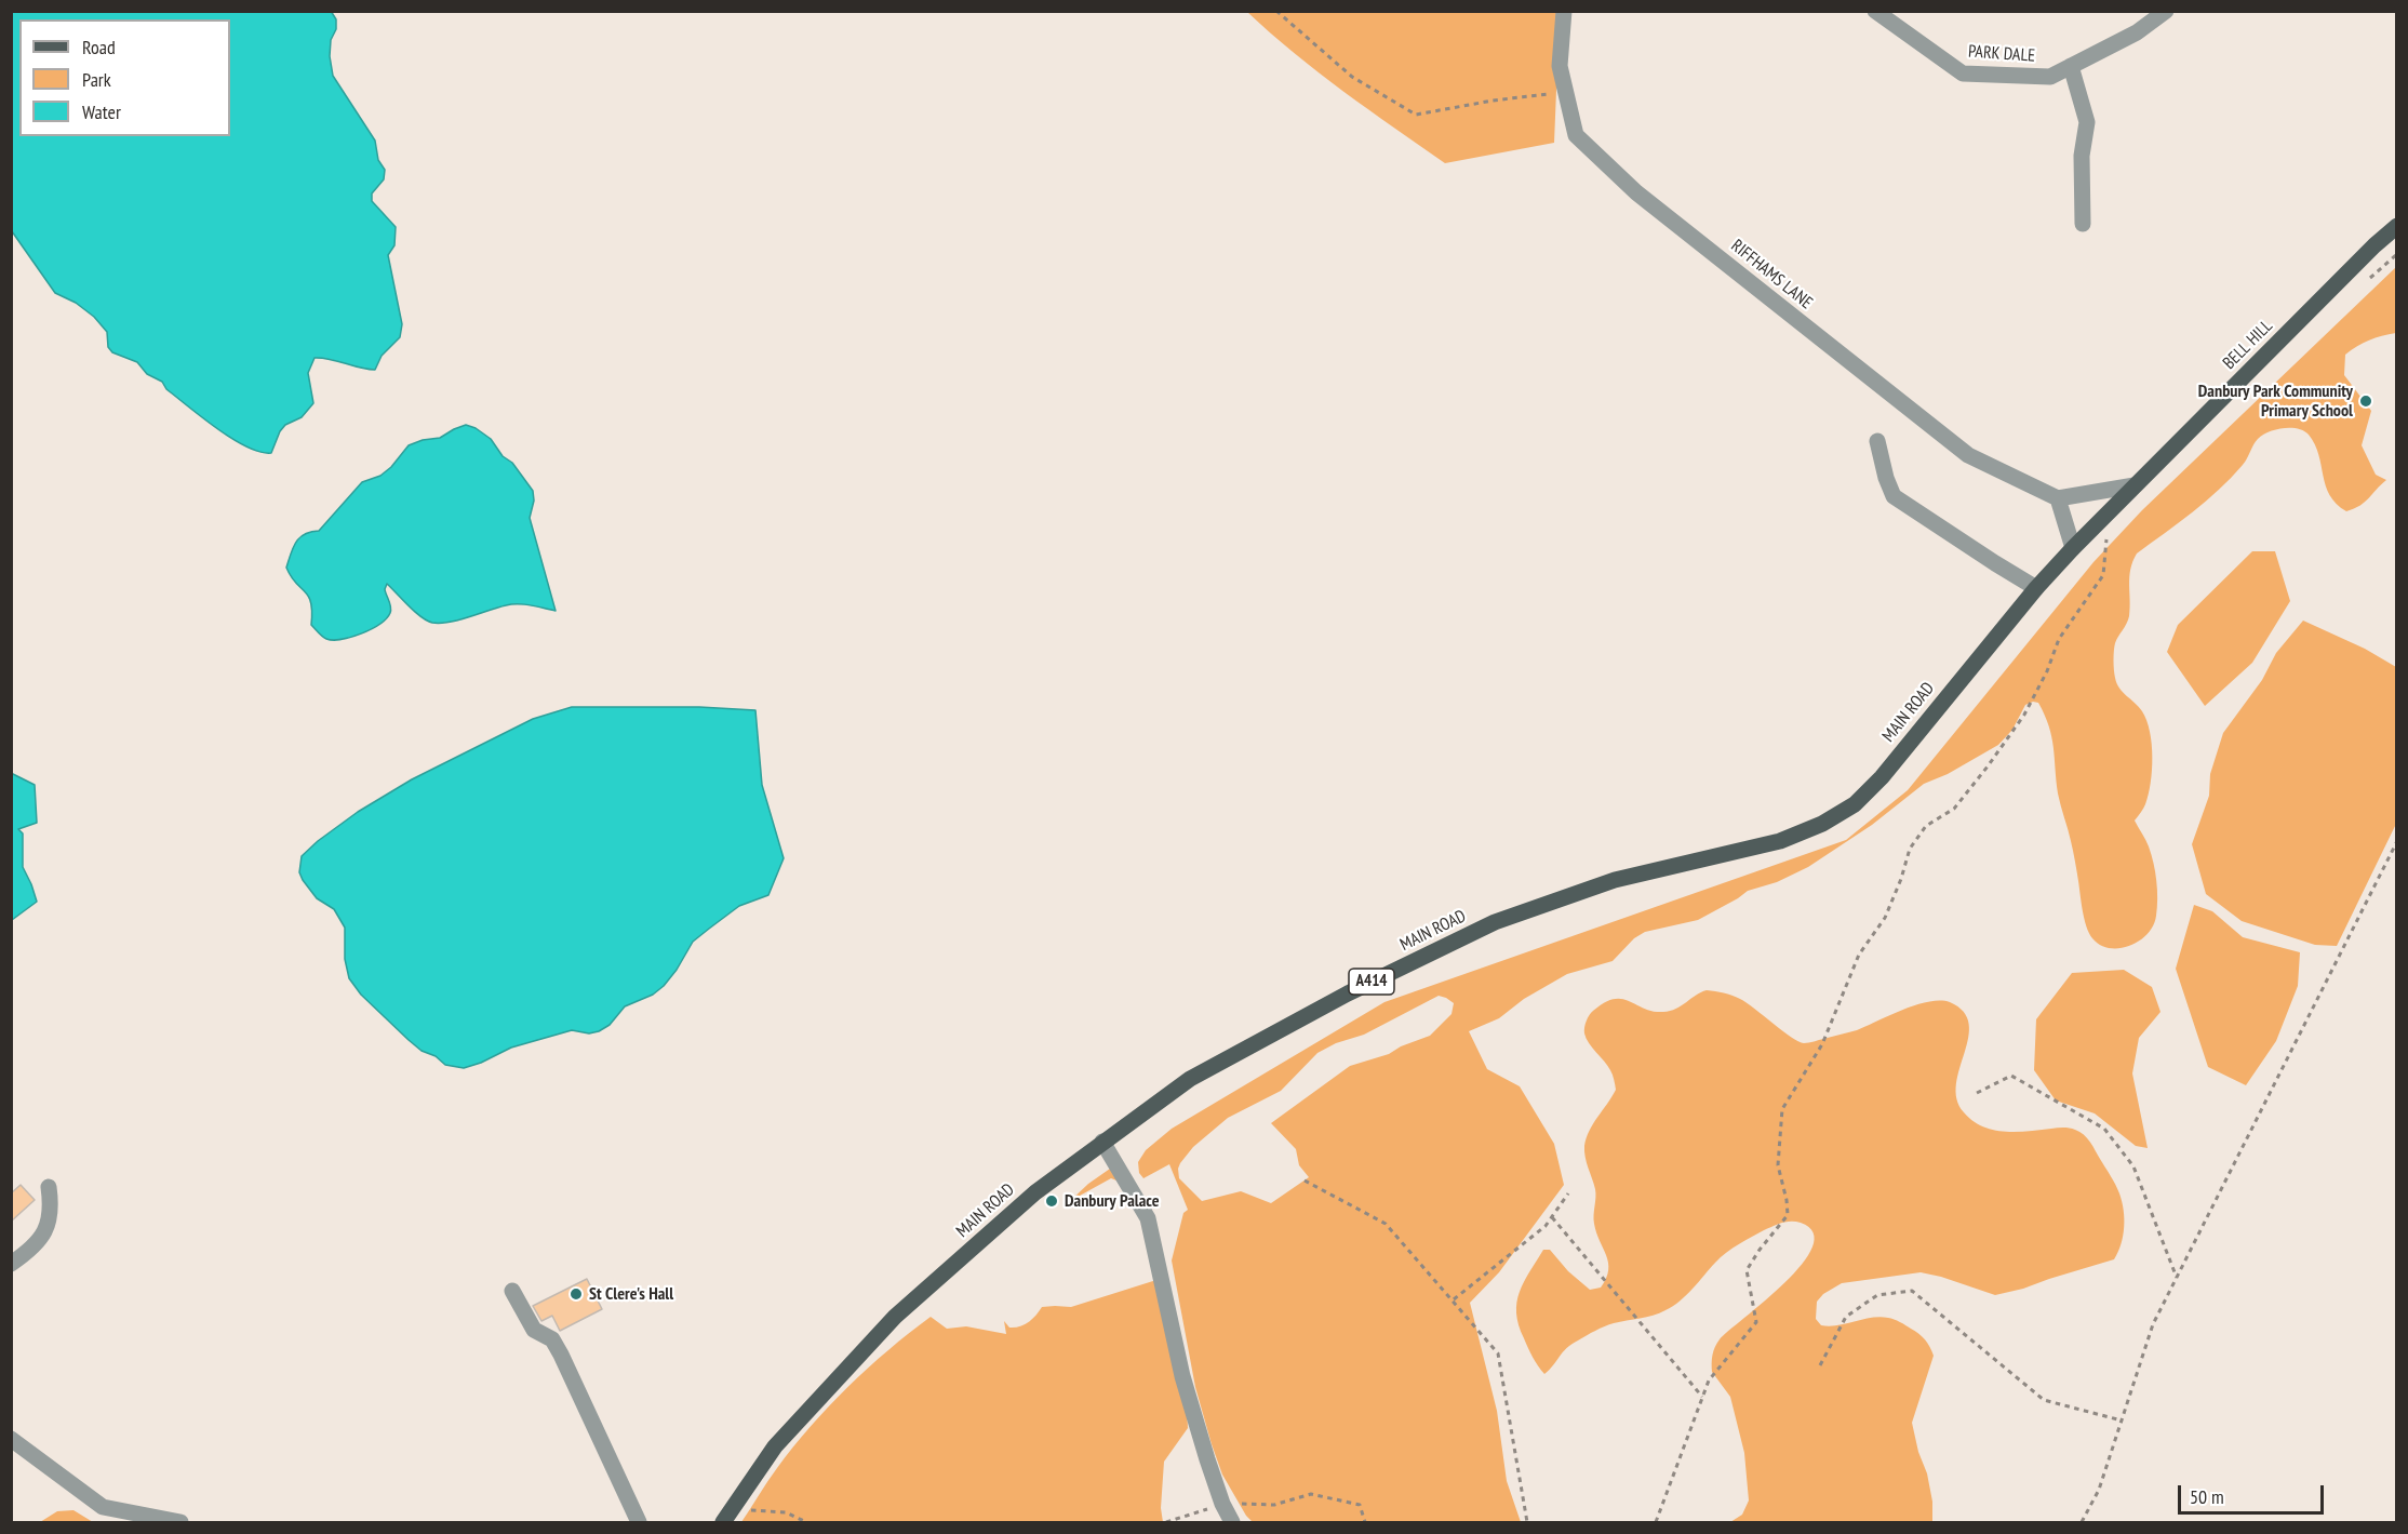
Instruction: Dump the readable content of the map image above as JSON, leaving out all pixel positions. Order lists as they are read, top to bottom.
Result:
{
  "streets": {
    "main road": ["BELL HILL", "MAIN ROAD", "A414"],
    "street": ["PARK DALE", "RIFFHAMS LANE"]
  },
  "crossings": [
    ["BELL HILL", "MAIN ROAD"]
  ],
  "places": ["Danbury Park Community Primary School", "Danbury Palace", "St Clere's Hall"],
  "legend": ["Road", "Park", "Water"],
  "scale_bar": "50 m"
}
